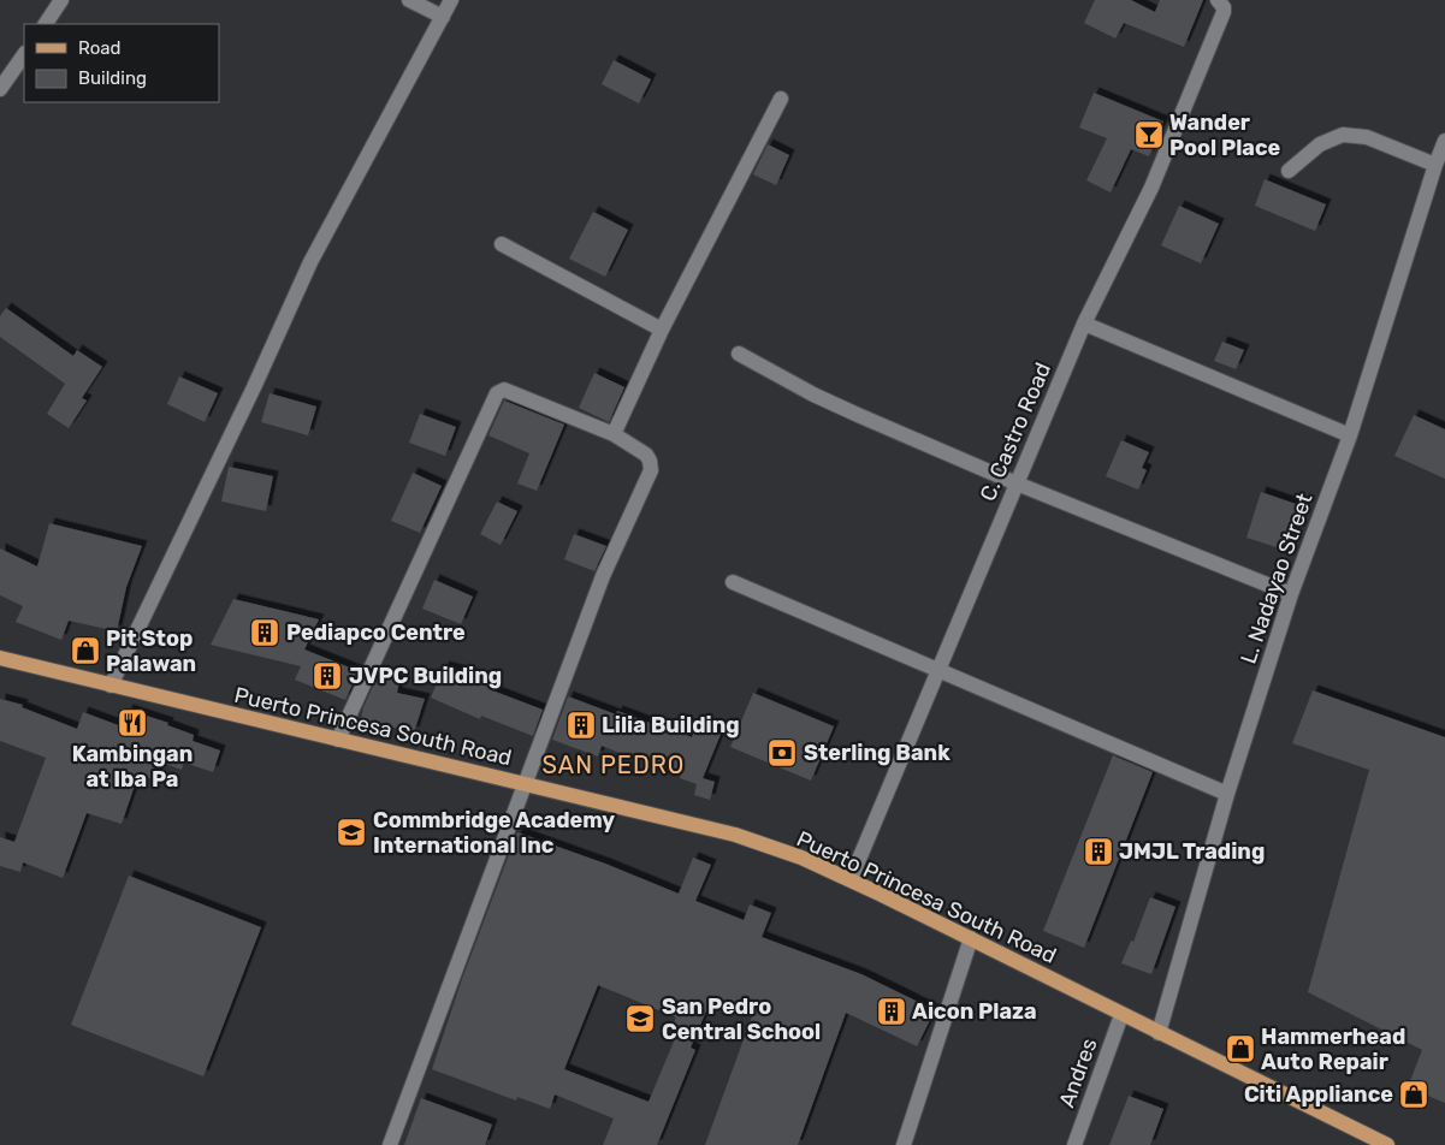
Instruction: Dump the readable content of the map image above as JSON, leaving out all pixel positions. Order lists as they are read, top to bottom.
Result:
{
  "streets": {
    "main road": ["Puerto Princesa South Road"],
    "street": ["C. Castro Road", "L. Nadayao Street", "Andres"]
  },
  "crossings": [
    ["C. Castro Road", "Puerto Princesa South Road"],
    ["L. Nadayao Street", "Puerto Princesa South Road"],
    ["Puerto Princesa South Road", "Andres"]
  ],
  "districts": ["SAN PEDRO"],
  "places": {
    "bar": ["Wander Pool Place"],
    "building": [
      "Pediapco Centre",
      "JVPC Building",
      "Lilia Building",
      "JMJL Trading",
      "Aicon Plaza"
    ],
    "shop": ["Pit Stop Palawan", "Hammerhead Auto Repair", "Citi Appliance"],
    "restaurant": ["Kambingan at Iba Pa"],
    "bank": ["Sterling Bank"],
    "school or university": ["Commbridge Academy International Inc", "San Pedro Central School"]
  },
  "legend": ["Road", "Building"]
}
